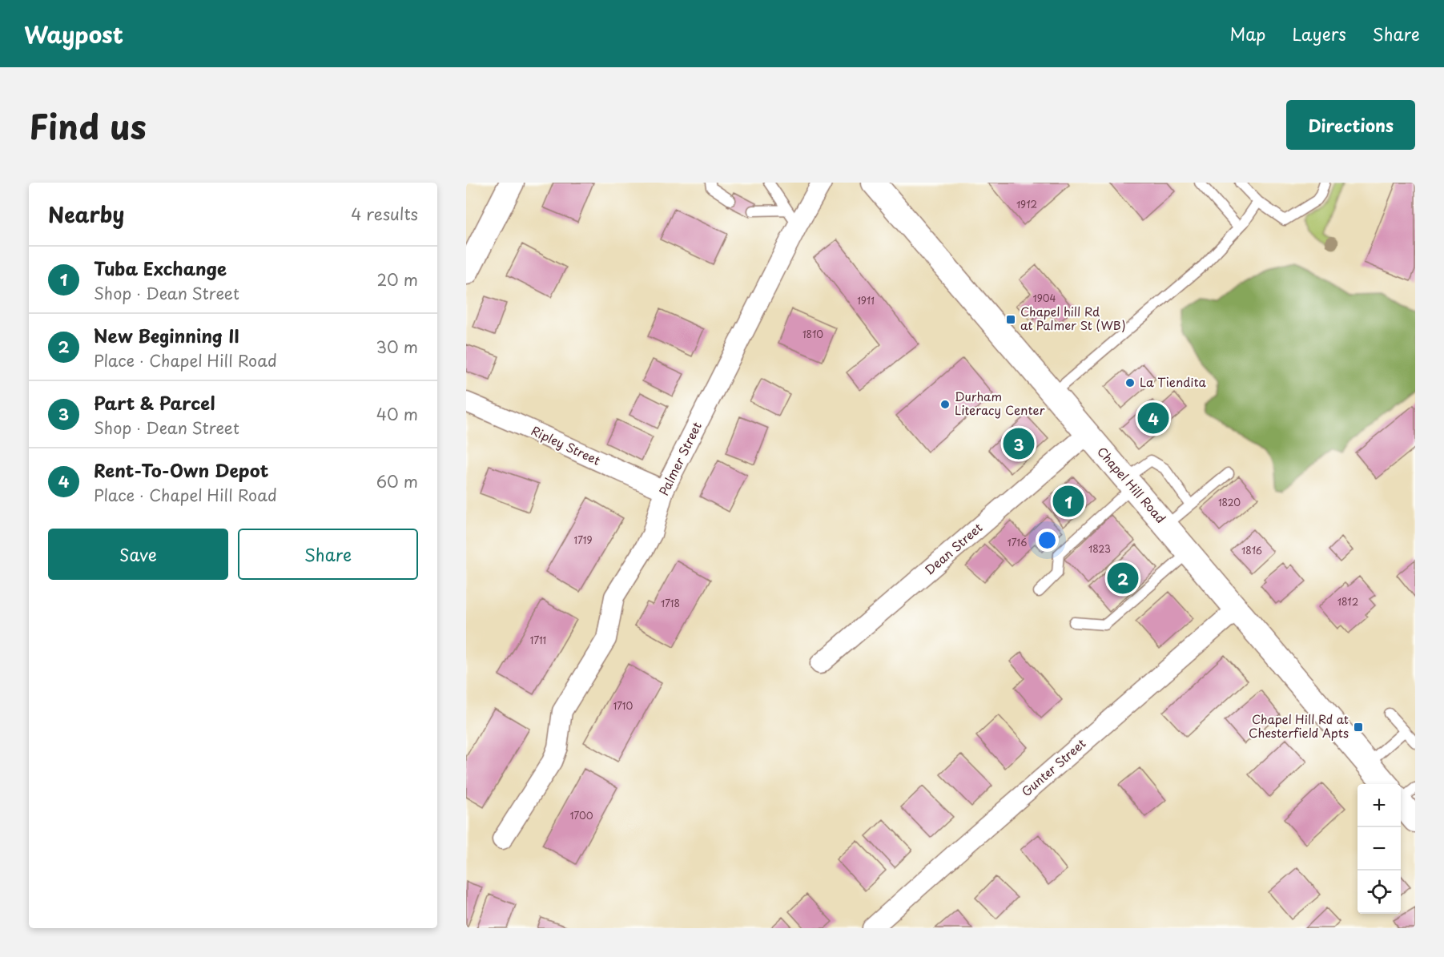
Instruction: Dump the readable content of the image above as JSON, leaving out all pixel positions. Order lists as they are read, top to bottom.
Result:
{
  "streets": {
    "street": [
      "Ripley Street",
      "Palmer Street",
      "Chapel Hill Road",
      "Dean Street",
      "Gunter Street"
    ]
  },
  "crossings": [
    ["Ripley Street", "Palmer Street"],
    ["Chapel Hill Road", "Dean Street"],
    ["Chapel Hill Road", "Gunter Street"]
  ],
  "places": {
    "transit": ["Chapel hill Rd at Palmer St (WB)", "Chapel Hill Rd at Chesterfield Apts"],
    "other": ["La Tiendita", "Durham Literacy Center"]
  },
  "house_numbers": [
    "1912",
    "1904",
    "1911",
    "1810",
    "1820",
    "1719",
    "1716",
    "1823",
    "1816",
    "1812",
    "1718",
    "1711",
    "1710",
    "1700"
  ],
  "page": {
    "header": "Waypost",
    "nav": ["Map", "Layers", "Share"],
    "title": "Find us",
    "buttons": [
      "Directions",
      ["Save", "Share"]
    ],
    "heading": ["Nearby", "4 results"],
    "list": [
      {
        "mark": "1",
        "name": "Tuba Exchange",
        "note": "Shop · Dean Street",
        "value": "20 m"
      },
      {
        "mark": "2",
        "name": "New Beginning II",
        "note": "Place · Chapel Hill Road",
        "value": "30 m"
      },
      {
        "mark": "3",
        "name": "Part & Parcel",
        "note": "Shop · Dean Street",
        "value": "40 m"
      },
      {
        "mark": "4",
        "name": "Rent-To-Own Depot",
        "note": "Place · Chapel Hill Road",
        "value": "60 m"
      }
    ],
    "pins": [
      "4",
      "3",
      "1",
      "2"
    ],
    "map_buttons": ["+", "−"]
  }
}
